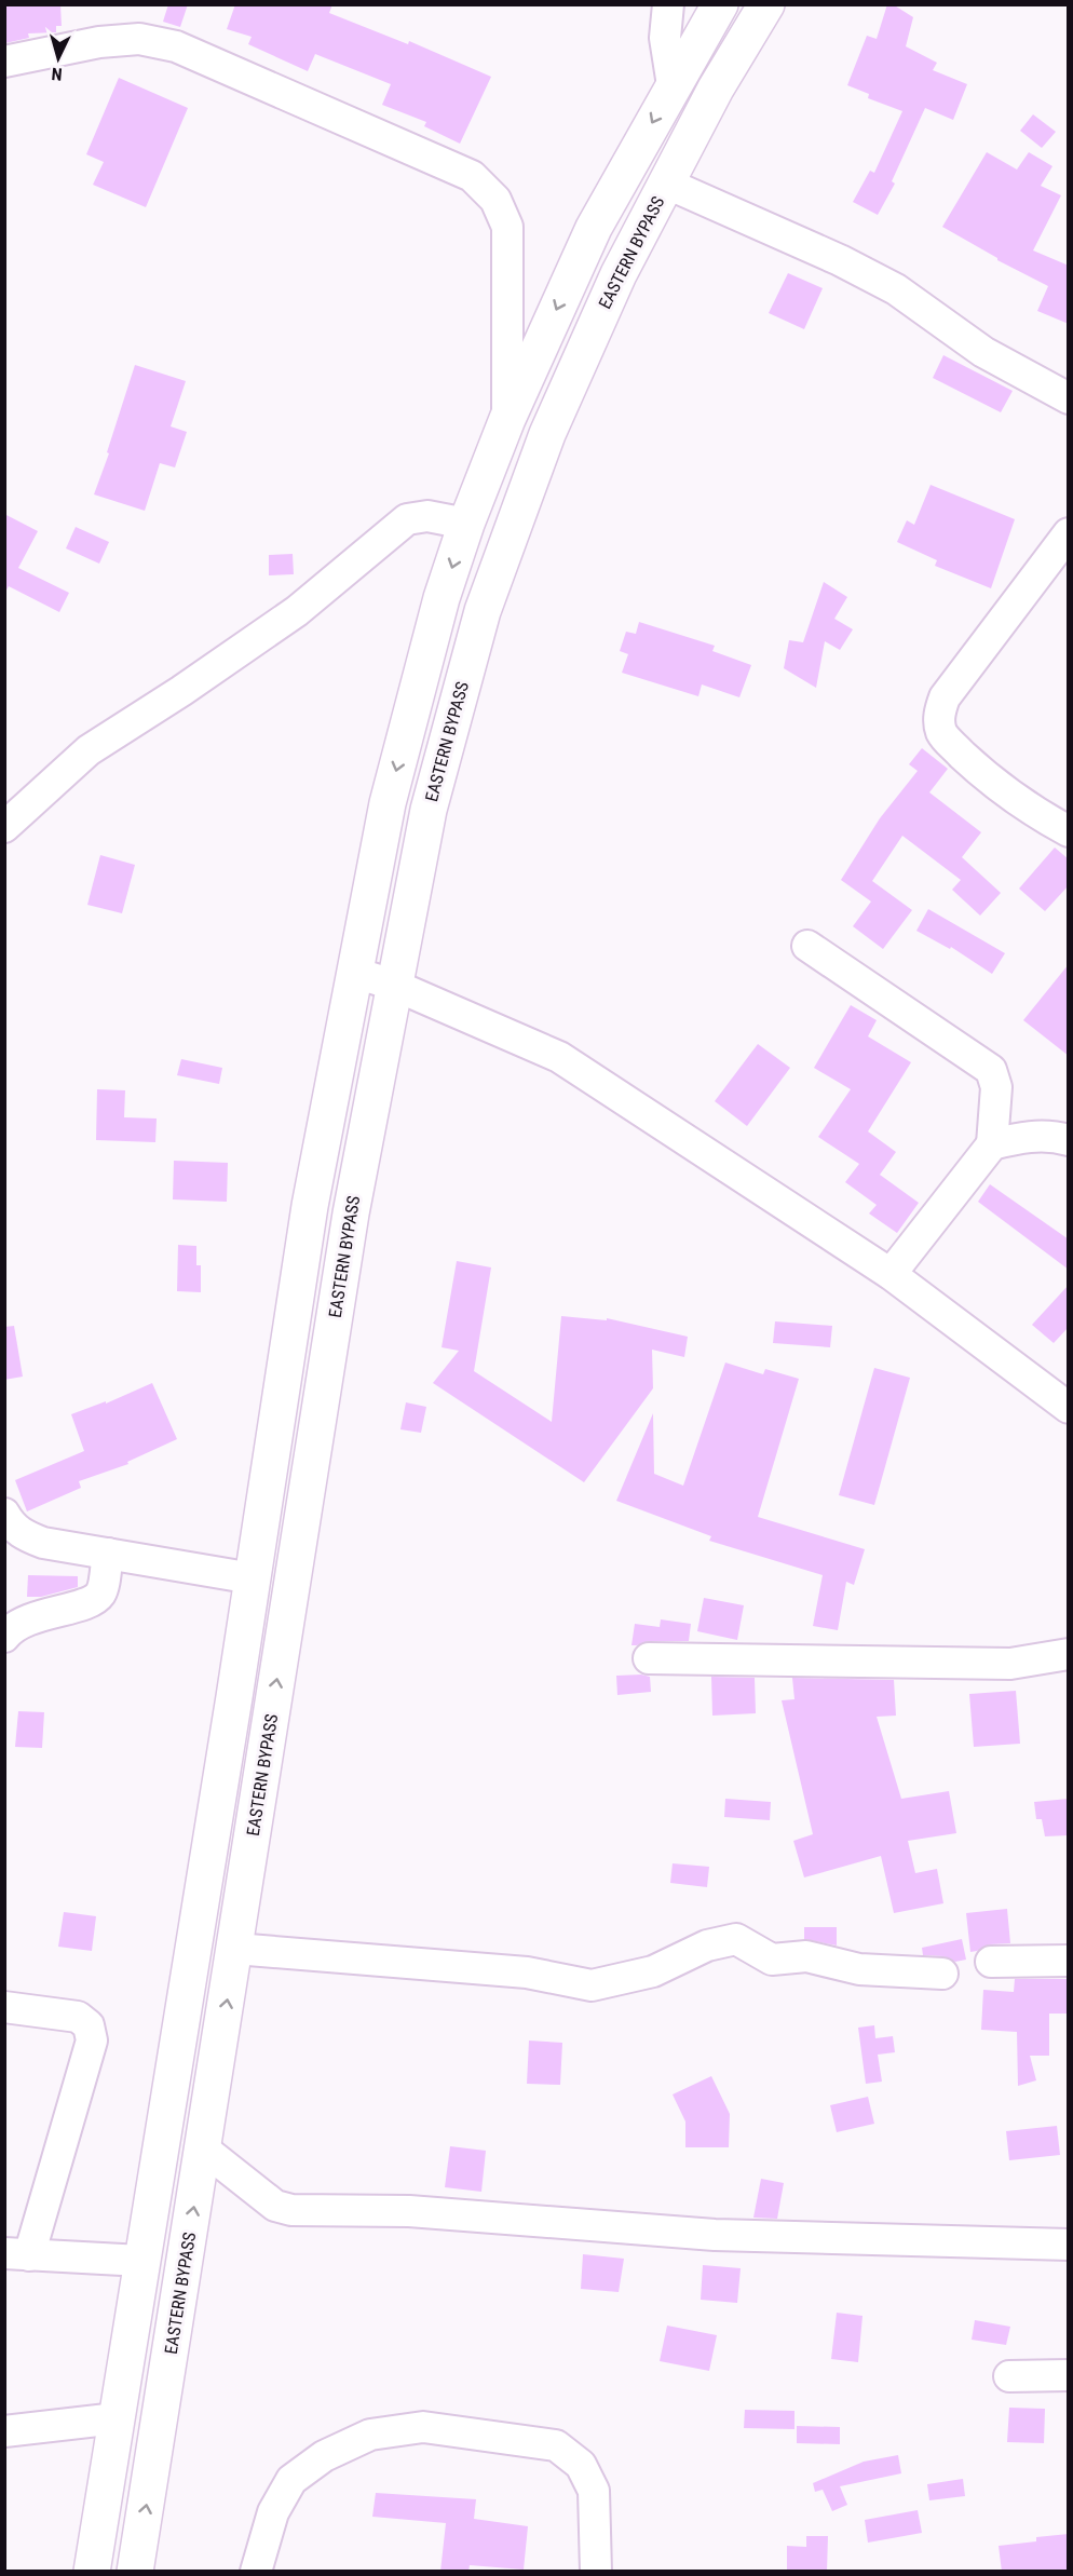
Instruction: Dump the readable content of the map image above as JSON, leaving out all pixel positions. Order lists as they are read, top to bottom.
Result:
{
  "streets": {
    "main road": ["EASTERN BYPASS"]
  },
  "north": "bottom"
}
